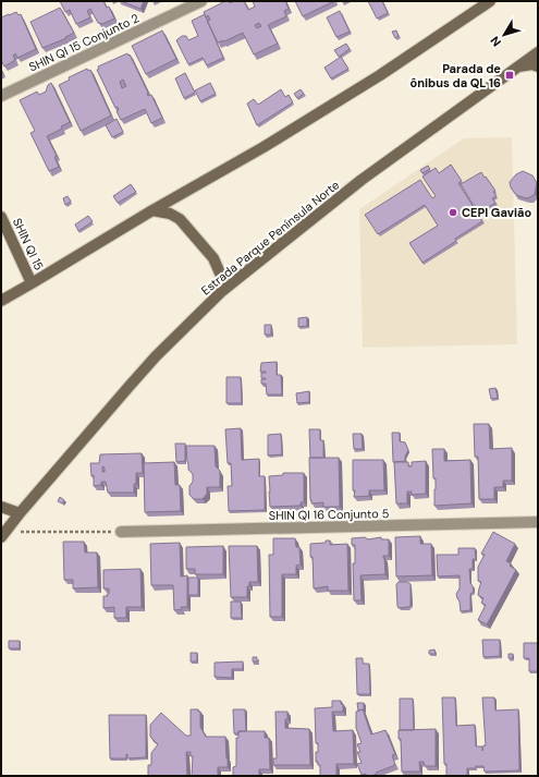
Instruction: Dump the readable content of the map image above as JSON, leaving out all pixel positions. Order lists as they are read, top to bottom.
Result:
{
  "streets": {
    "main road": ["Estrada Parque Península Norte", "SHIN QI 15"],
    "street": ["SHIN QI 15 Conjunto 2", "SHIN QI 16 Conjunto 5"]
  },
  "places": {
    "transit": ["Parada de ônibus da QL 16"],
    "other": ["CEPI Gavião"]
  },
  "north": "bottom left"
}
